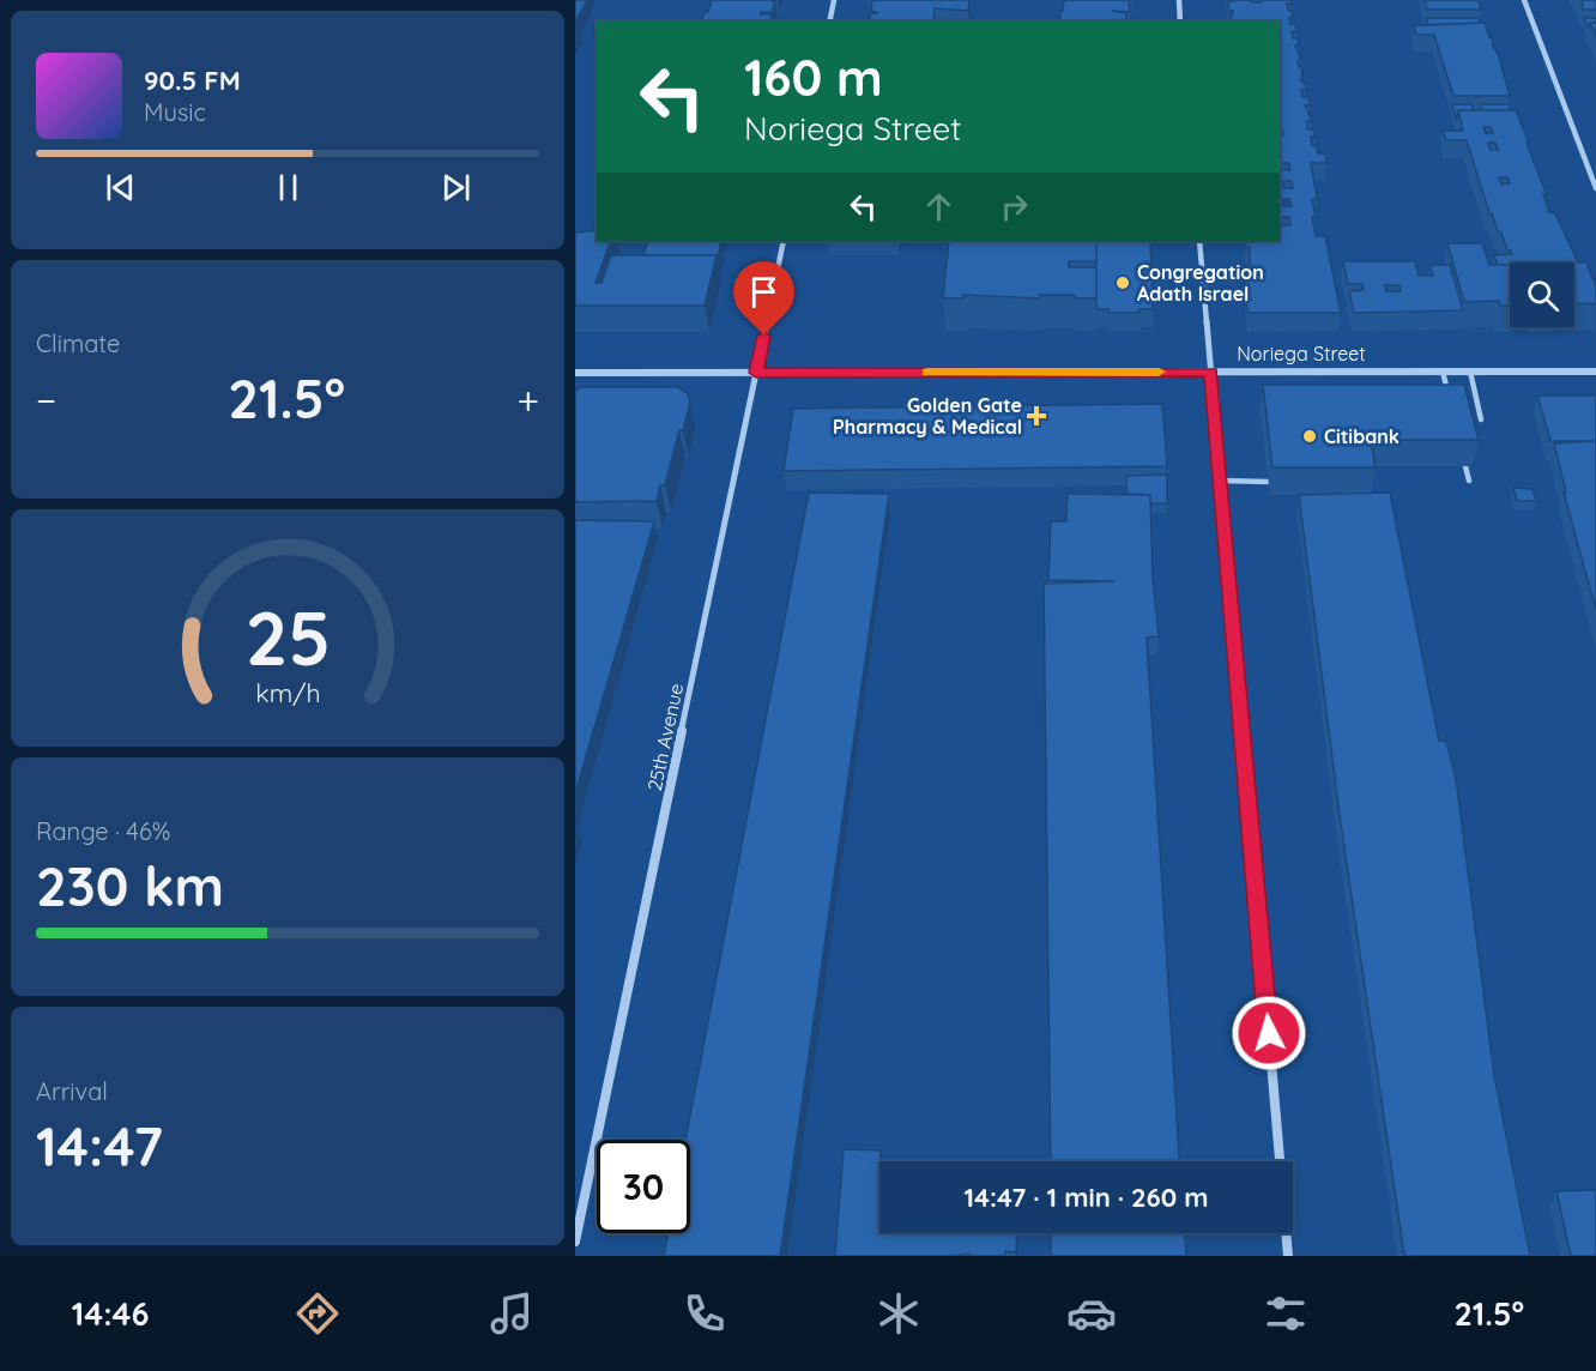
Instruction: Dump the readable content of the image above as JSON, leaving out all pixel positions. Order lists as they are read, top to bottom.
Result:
{
  "streets": {
    "street": ["Noriega Street", "25th Avenue"]
  },
  "crossings": [
    ["Noriega Street", "25th Avenue"]
  ],
  "places": {
    "other": ["Congregation Adath Israel", "Citibank"],
    "health": ["Golden Gate Pharmacy & Medical"]
  },
  "page": {
    "turn": ["160 m", "Noriega Street"],
    "song": ["90.5 FM", "Music"],
    "tile": [
      "Climate",
      ["Range · 46%", "230 km"],
      ["Arrival", "14:47"]
    ],
    "heat": ["−", "21.5°", "+"],
    "limit": "30",
    "trip": "14:47 · 1 min · 260 m",
    "tabs": ["14:46", "21.5°"],
    "gauge": ["25", "km/h"]
  }
}
